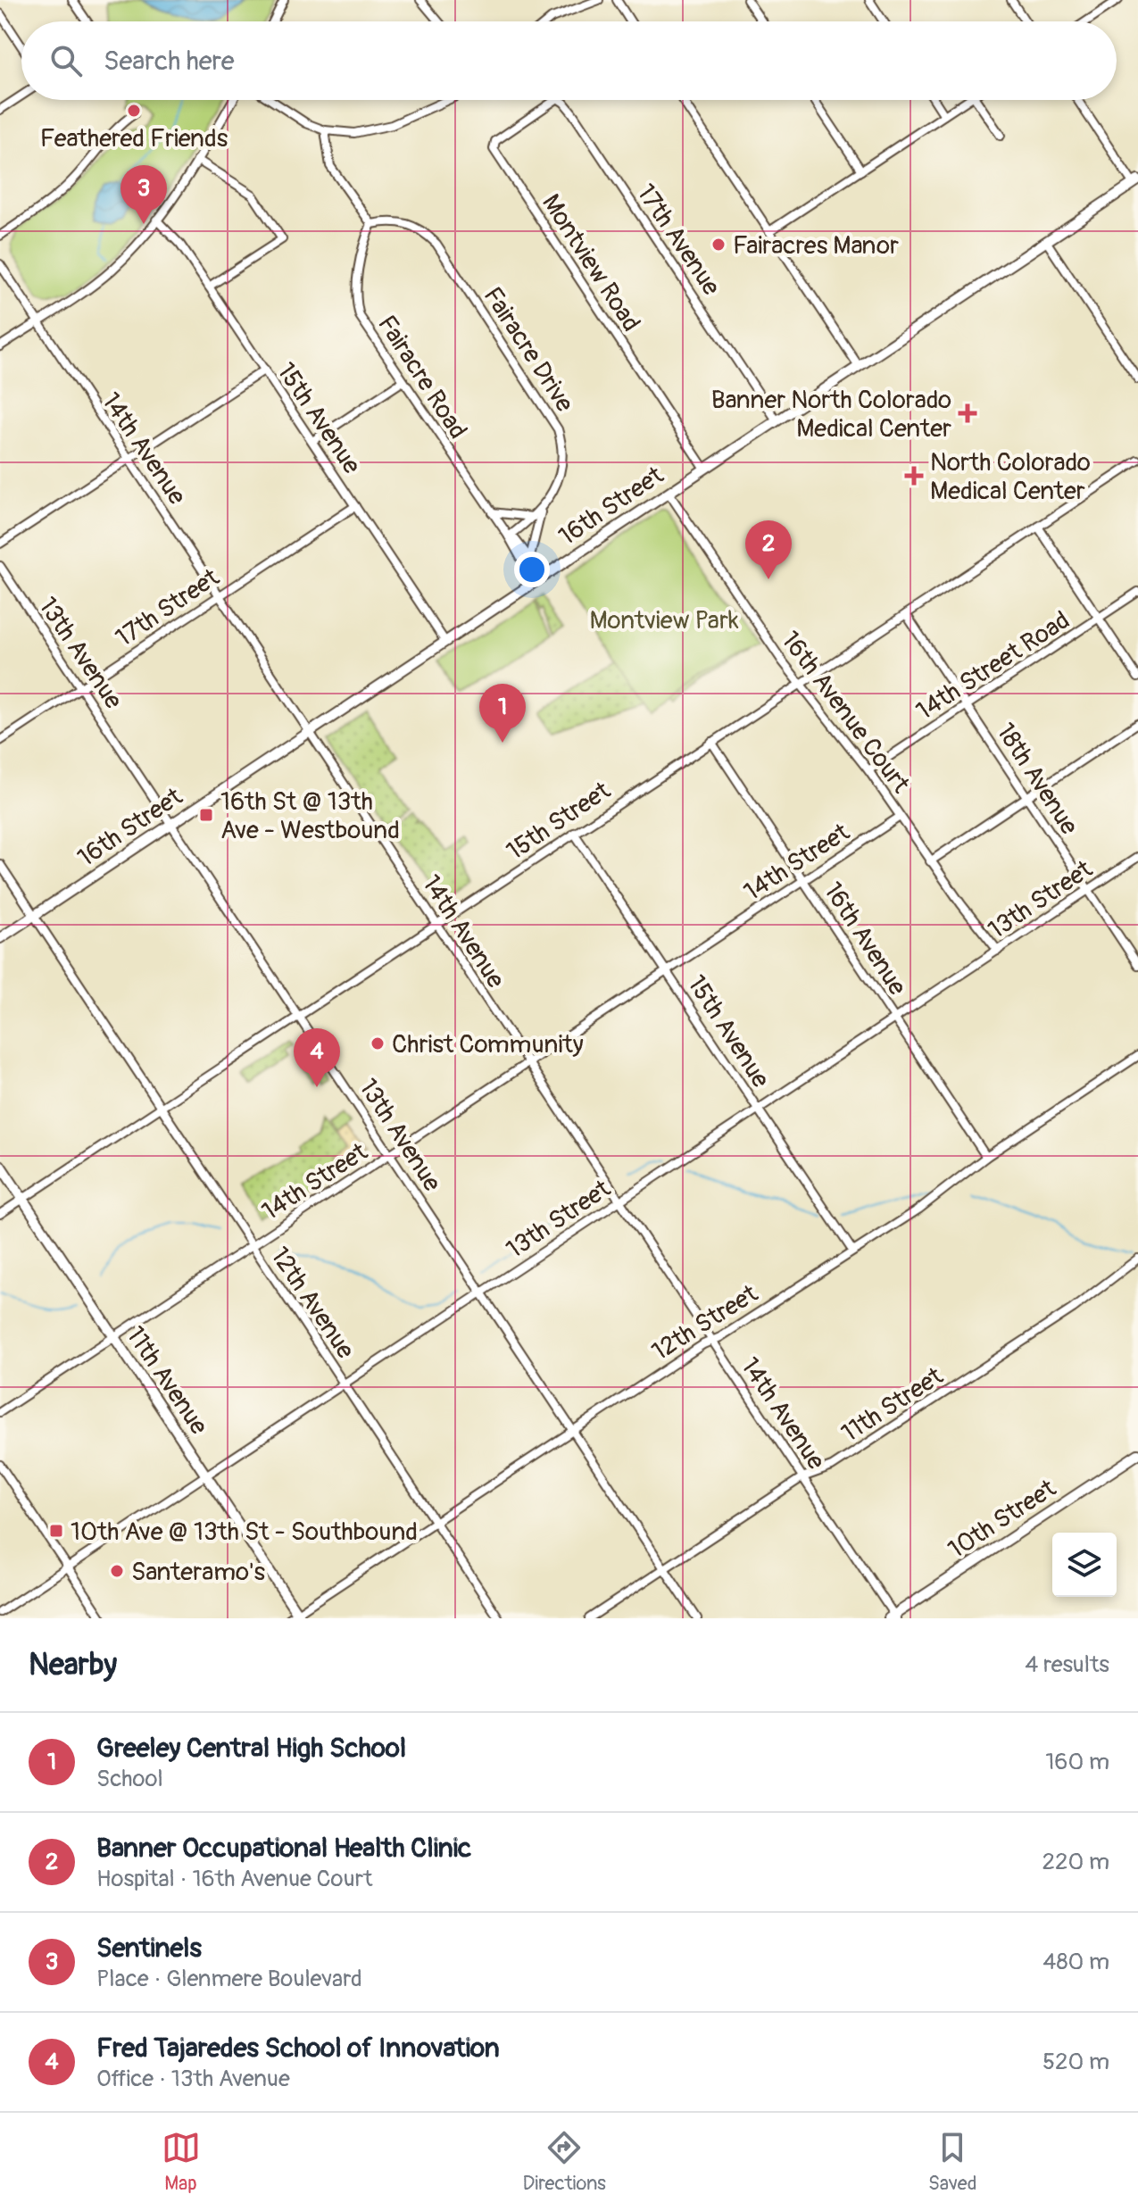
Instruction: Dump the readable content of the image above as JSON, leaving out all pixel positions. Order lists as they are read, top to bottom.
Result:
{
  "streets": {
    "main road": ["16th Street", "11th Avenue", "10th Street"],
    "street": [
      "17th Avenue",
      "Montview Road",
      "Fairacre Drive",
      "Fairacre Road",
      "15th Avenue",
      "14th Avenue",
      "17th Street",
      "13th Avenue",
      "14th Street Road",
      "16th Avenue Court",
      "18th Avenue",
      "15th Street",
      "14th Street",
      "13th Street",
      "16th Avenue",
      "12th Avenue",
      "12th Street",
      "11th Street"
    ]
  },
  "crossings": [
    ["17th Avenue", "16th Street"],
    ["Montview Road", "16th Street"],
    ["Fairacre Drive", "Fairacre Road"],
    ["Fairacre Road", "16th Street"],
    ["15th Avenue", "16th Street"],
    ["15th Avenue", "17th Street"],
    ["15th Avenue", "15th Street"],
    ["15th Avenue", "14th Street"],
    ["15th Avenue", "13th Street"],
    ["15th Avenue", "12th Street"],
    ["14th Avenue", "16th Street"],
    ["14th Avenue", "17th Street"],
    ["14th Avenue", "15th Street"],
    ["14th Avenue", "14th Street"],
    ["14th Avenue", "13th Street"],
    ["14th Avenue", "12th Street"],
    ["14th Avenue", "11th Street"],
    ["14th Avenue", "10th Street"],
    ["16th Street", "13th Avenue"],
    ["16th Street", "16th Avenue Court"],
    ["16th Street", "12th Avenue"],
    ["17th Street", "13th Avenue"],
    ["13th Avenue", "15th Street"],
    ["13th Avenue", "14th Street"],
    ["13th Avenue", "13th Street"],
    ["13th Avenue", "12th Street"],
    ["13th Avenue", "11th Street"],
    ["14th Street Road", "16th Avenue Court"],
    ["14th Street Road", "18th Avenue"],
    ["16th Avenue Court", "15th Street"],
    ["16th Avenue Court", "14th Street"],
    ["16th Avenue Court", "13th Street"],
    ["18th Avenue", "15th Street"],
    ["18th Avenue", "13th Street"],
    ["15th Street", "16th Avenue"],
    ["15th Street", "12th Avenue"],
    ["15th Street", "11th Avenue"],
    ["14th Street", "16th Avenue"],
    ["14th Street", "12th Avenue"],
    ["14th Street", "11th Avenue"],
    ["13th Street", "16th Avenue"],
    ["13th Street", "12th Avenue"],
    ["13th Street", "11th Avenue"],
    ["16th Avenue", "12th Street"],
    ["12th Avenue", "12th Street"],
    ["12th Street", "11th Avenue"]
  ],
  "parks": ["Montview Park"],
  "places": {
    "other": [
      "Feathered Friends",
      "Fairacres Manor",
      "Christ Community",
      "Santeramo's"
    ],
    "health": ["Banner North Colorado Medical Center", "North Colorado Medical Center"],
    "transit": ["16th St @ 13th Ave - Westbound", "10th Ave @ 13th St - Southbound"]
  },
  "page": {
    "search": "Search here",
    "pins": [
      "3",
      "2",
      "1",
      "4"
    ],
    "heading": ["Nearby", "4 results"],
    "list": [
      {
        "mark": "1",
        "name": "Greeley Central High School",
        "note": "School",
        "value": "160 m"
      },
      {
        "mark": "2",
        "name": "Banner Occupational Health Clinic",
        "note": "Hospital · 16th Avenue Court",
        "value": "220 m"
      },
      {
        "mark": "3",
        "name": "Sentinels",
        "note": "Place · Glenmere Boulevard",
        "value": "480 m"
      },
      {
        "mark": "4",
        "name": "Fred Tajaredes School of Innovation",
        "note": "Office · 13th Avenue",
        "value": "520 m"
      }
    ],
    "nav": ["Map", "Directions", "Saved"]
  }
}
